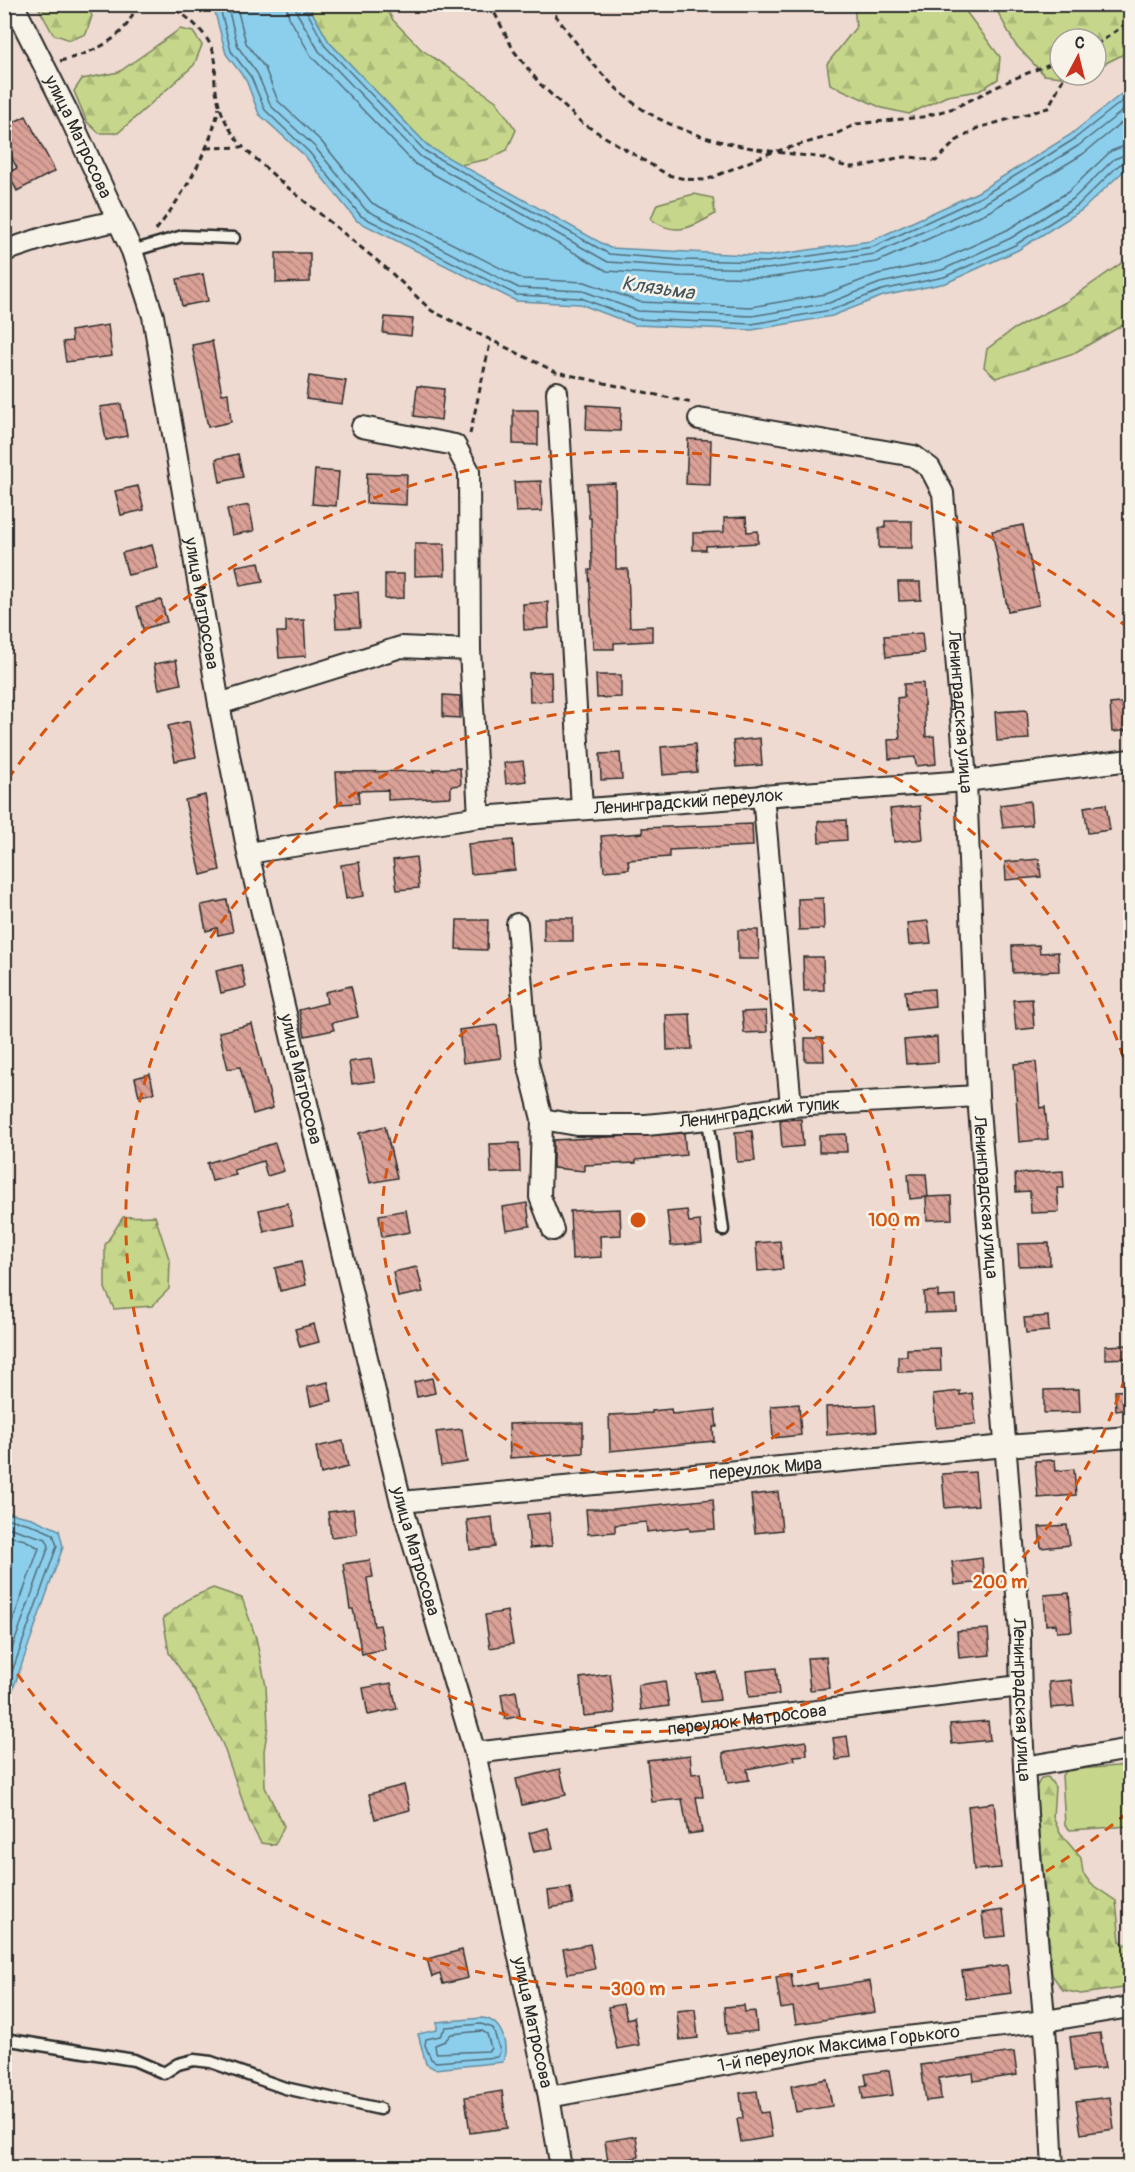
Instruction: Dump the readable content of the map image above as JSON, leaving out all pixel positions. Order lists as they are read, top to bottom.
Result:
{
  "streets": {
    "street": [
      "улица Матросова",
      "Ленинградская улица",
      "Ленинградский переулок",
      "Ленинградский тупик",
      "переулок Мира",
      "переулок Матросова",
      "1-й переулок Максима Горького"
    ]
  },
  "crossings": [
    ["улица Матросова", "Ленинградский переулок"],
    ["улица Матросова", "переулок Мира"],
    ["улица Матросова", "переулок Матросова"],
    ["улица Матросова", "1-й переулок Максима Горького"],
    ["Ленинградская улица", "Ленинградский переулок"],
    ["Ленинградская улица", "Ленинградский тупик"],
    ["Ленинградская улица", "переулок Мира"],
    ["Ленинградская улица", "переулок Матросова"],
    ["Ленинградская улица", "1-й переулок Максима Горького"]
  ],
  "water": ["Клязьма"],
  "north": "top",
  "rings": ["100 m", "200 m", "300 m"]
}
